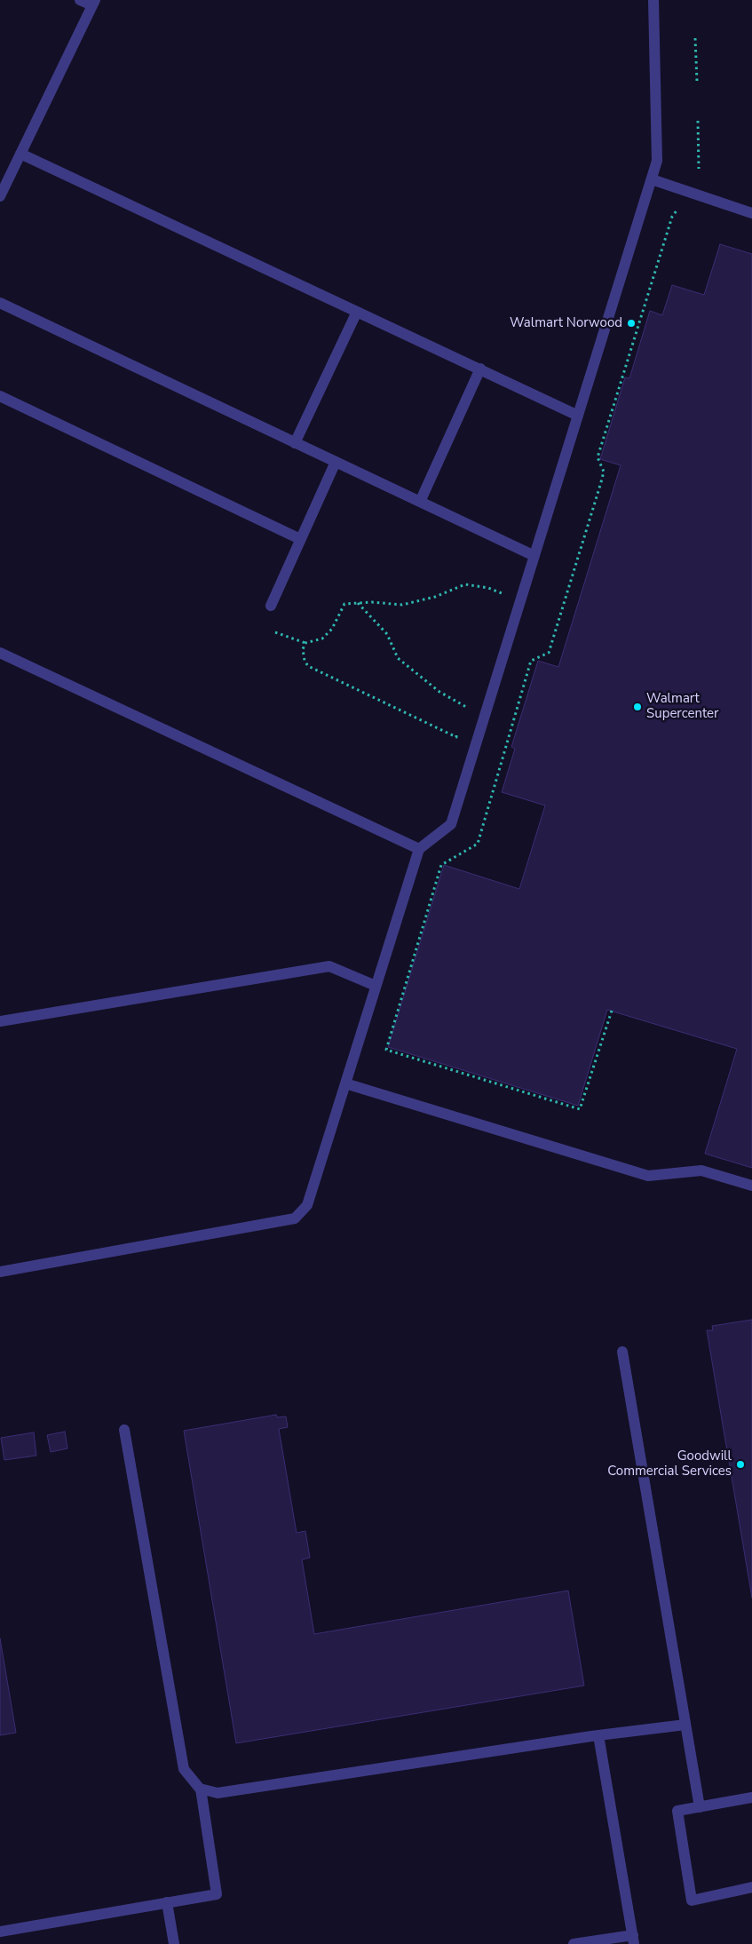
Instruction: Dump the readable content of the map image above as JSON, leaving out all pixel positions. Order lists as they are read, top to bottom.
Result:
{
  "places": ["Walmart Norwood", "Walmart Supercenter", "Goodwill Commercial Services"]
}
